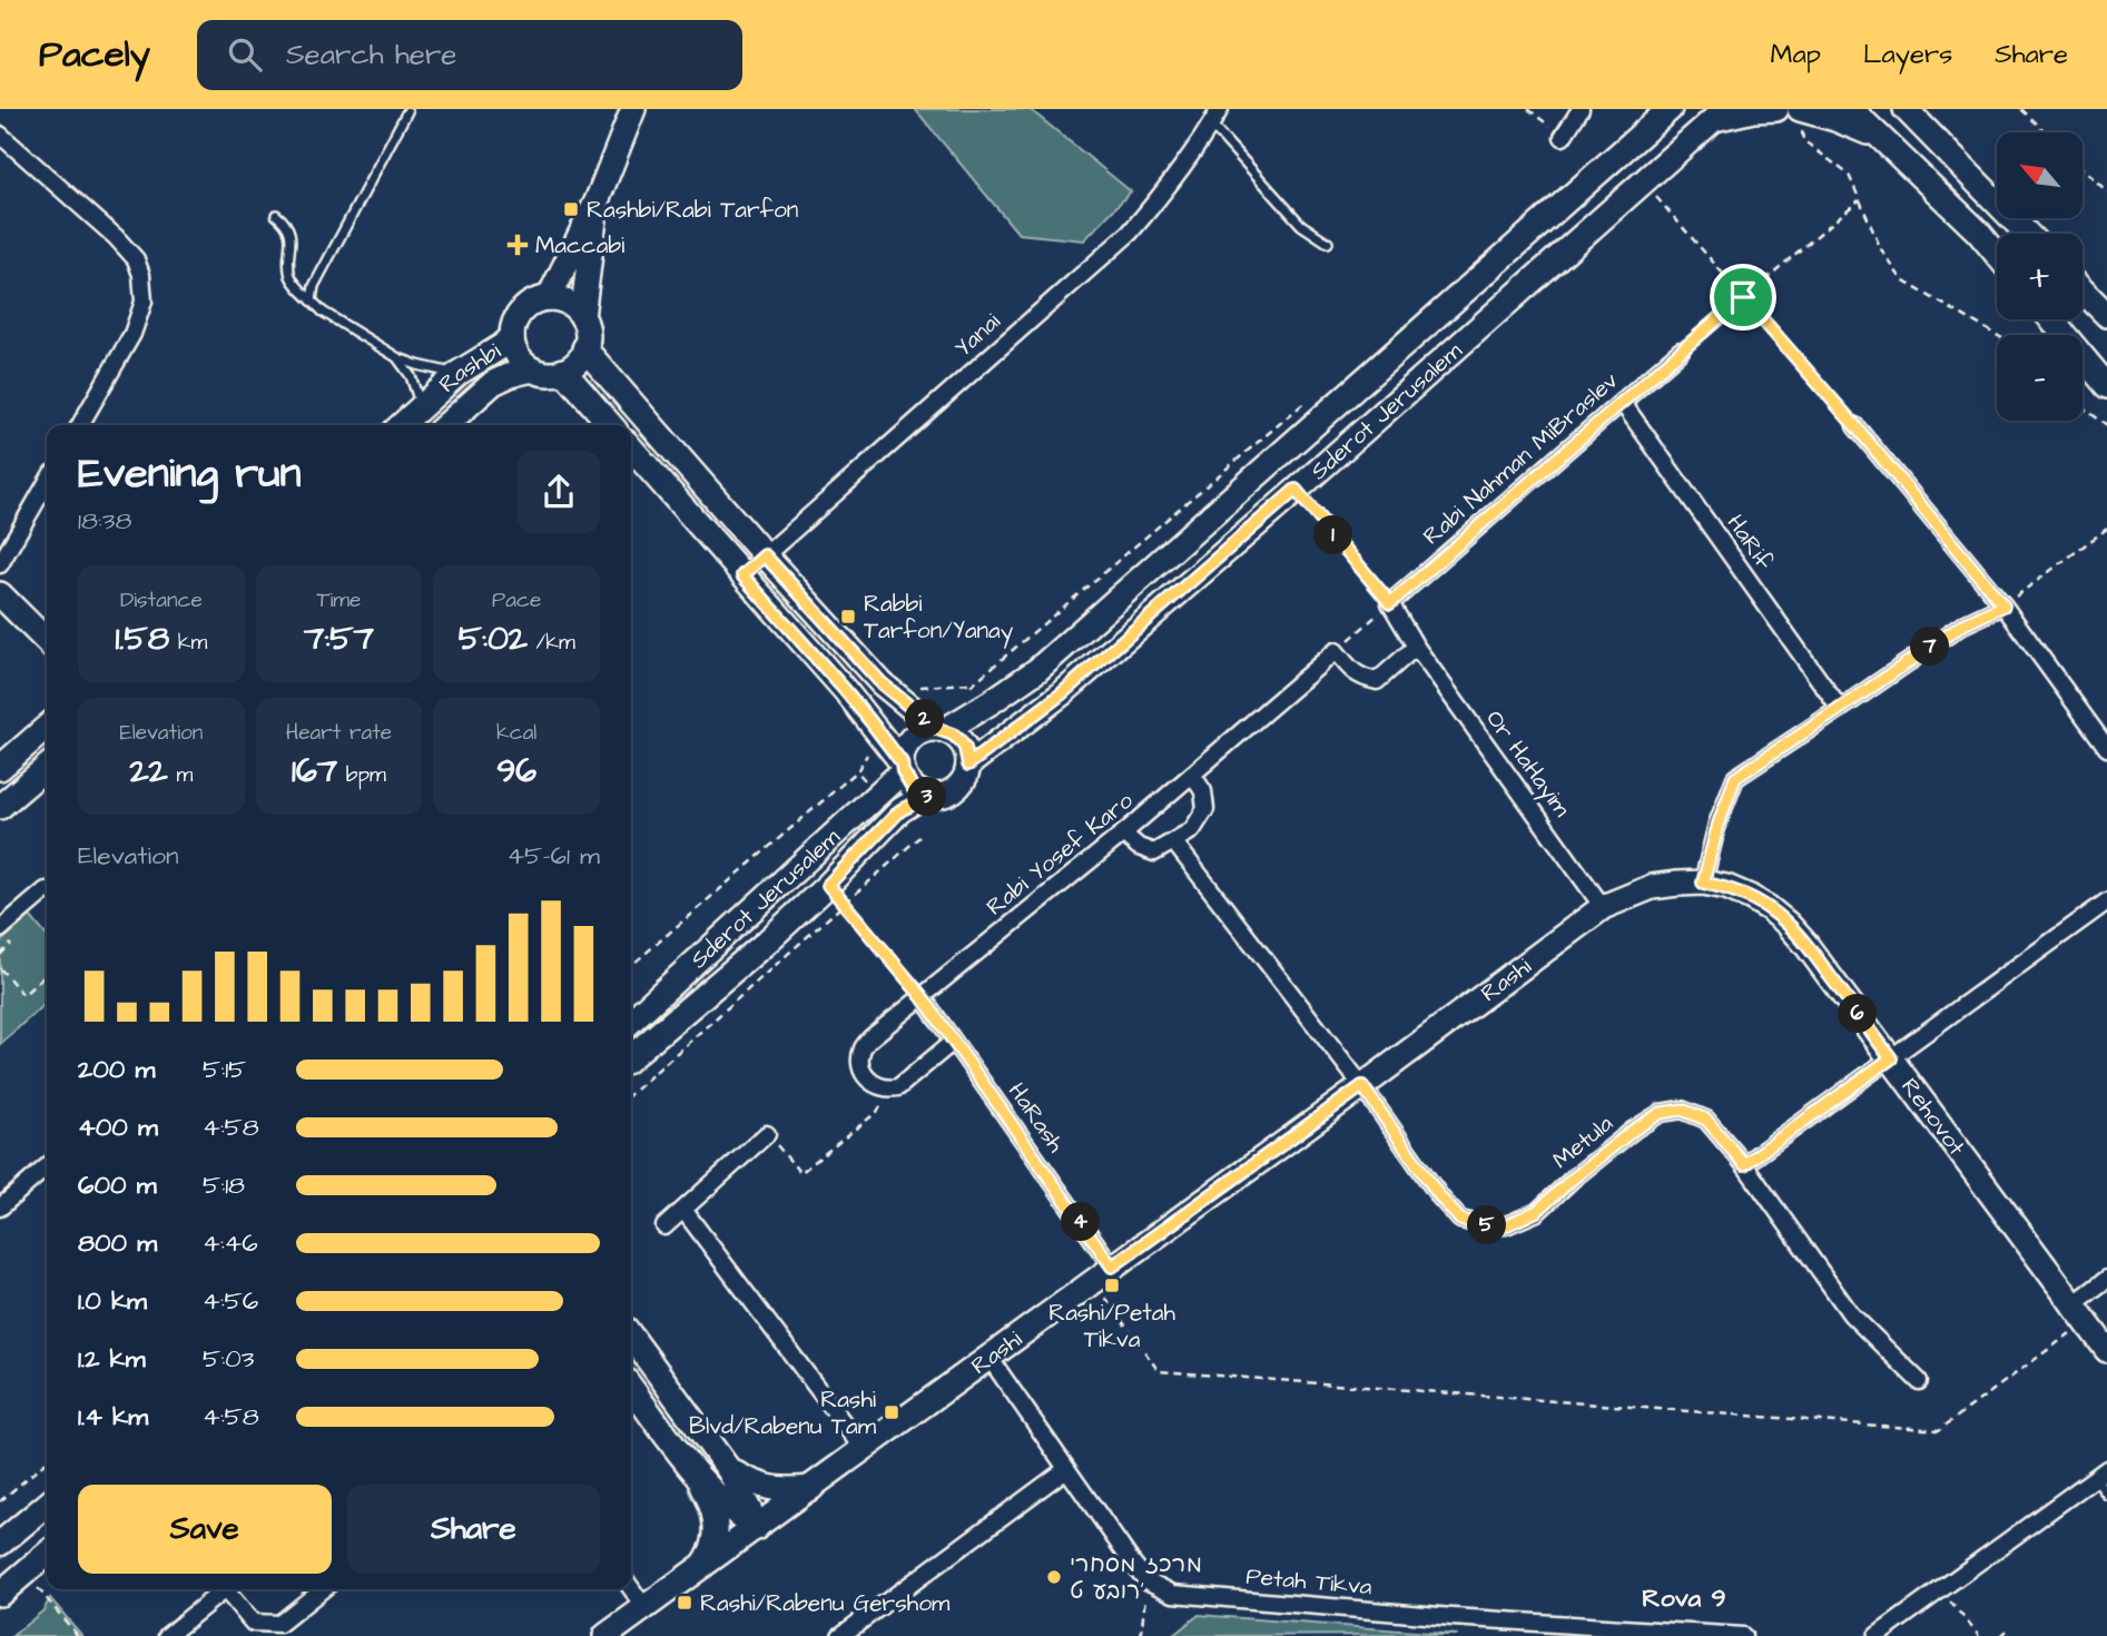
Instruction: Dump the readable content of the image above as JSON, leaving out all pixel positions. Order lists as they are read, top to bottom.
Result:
{
  "streets": {
    "street": [
      "Yanai",
      "Rashbi",
      "Sderot Jerusalem",
      "Rabi Nahman MiBraslev",
      "HaRif",
      "Or HaHayim",
      "Rabi Yosef Karo",
      "Rashi",
      "Rehovot",
      "HaRash",
      "Metula",
      "Petah Tikva"
    ]
  },
  "crossings": [
    ["Rabi Nahman MiBraslev", "HaRif"],
    ["Rabi Nahman MiBraslev", "Or HaHayim"],
    ["Or HaHayim", "Rashi"],
    ["Rabi Yosef Karo", "HaRash"],
    ["Rashi", "Rehovot"],
    ["Rashi", "HaRash"],
    ["Rashi", "Metula"]
  ],
  "districts": ["Rova 9"],
  "places": {
    "transit": [
      "Rashbi/Rabi Tarfon",
      "Rabbi Tarfon/Yanay",
      "Rashi/Petah Tikva",
      "Rashi Blvd/Rabenu Tam",
      "Rashi/Rabenu Gershom"
    ],
    "health": ["Maccabi"],
    "other": ["מרכז מסחרי רובע ט'"]
  },
  "north": "top left",
  "page": {
    "header": "Pacely",
    "search": "Search here",
    "nav": ["Map", "Layers", "Share"],
    "map_buttons": ["+", "−"],
    "heading": ["Evening run", "18:38"],
    "pins": [
      "1",
      "7",
      "2",
      "3",
      "6",
      "4",
      "5"
    ],
    "stats": [
      ["Distance", "1.58 km"],
      ["Time", "7:57"],
      ["Pace", "5:02 /km"],
      ["Elevation", "22 m"],
      ["Heart rate", "167 bpm"],
      ["kcal", "96"]
    ],
    "chart": ["Elevation", "45–61 m"],
    "list": [
      {
        "name": "200 m",
        "note": "5:15"
      },
      {
        "name": "400 m",
        "note": "4:58"
      },
      {
        "name": "600 m",
        "note": "5:18"
      },
      {
        "name": "800 m",
        "note": "4:46"
      },
      {
        "name": "1.0 km",
        "note": "4:56"
      },
      {
        "name": "1.2 km",
        "note": "5:03"
      },
      {
        "name": "1.4 km",
        "note": "4:58"
      }
    ],
    "buttons": ["Save", "Share"]
  }
}
